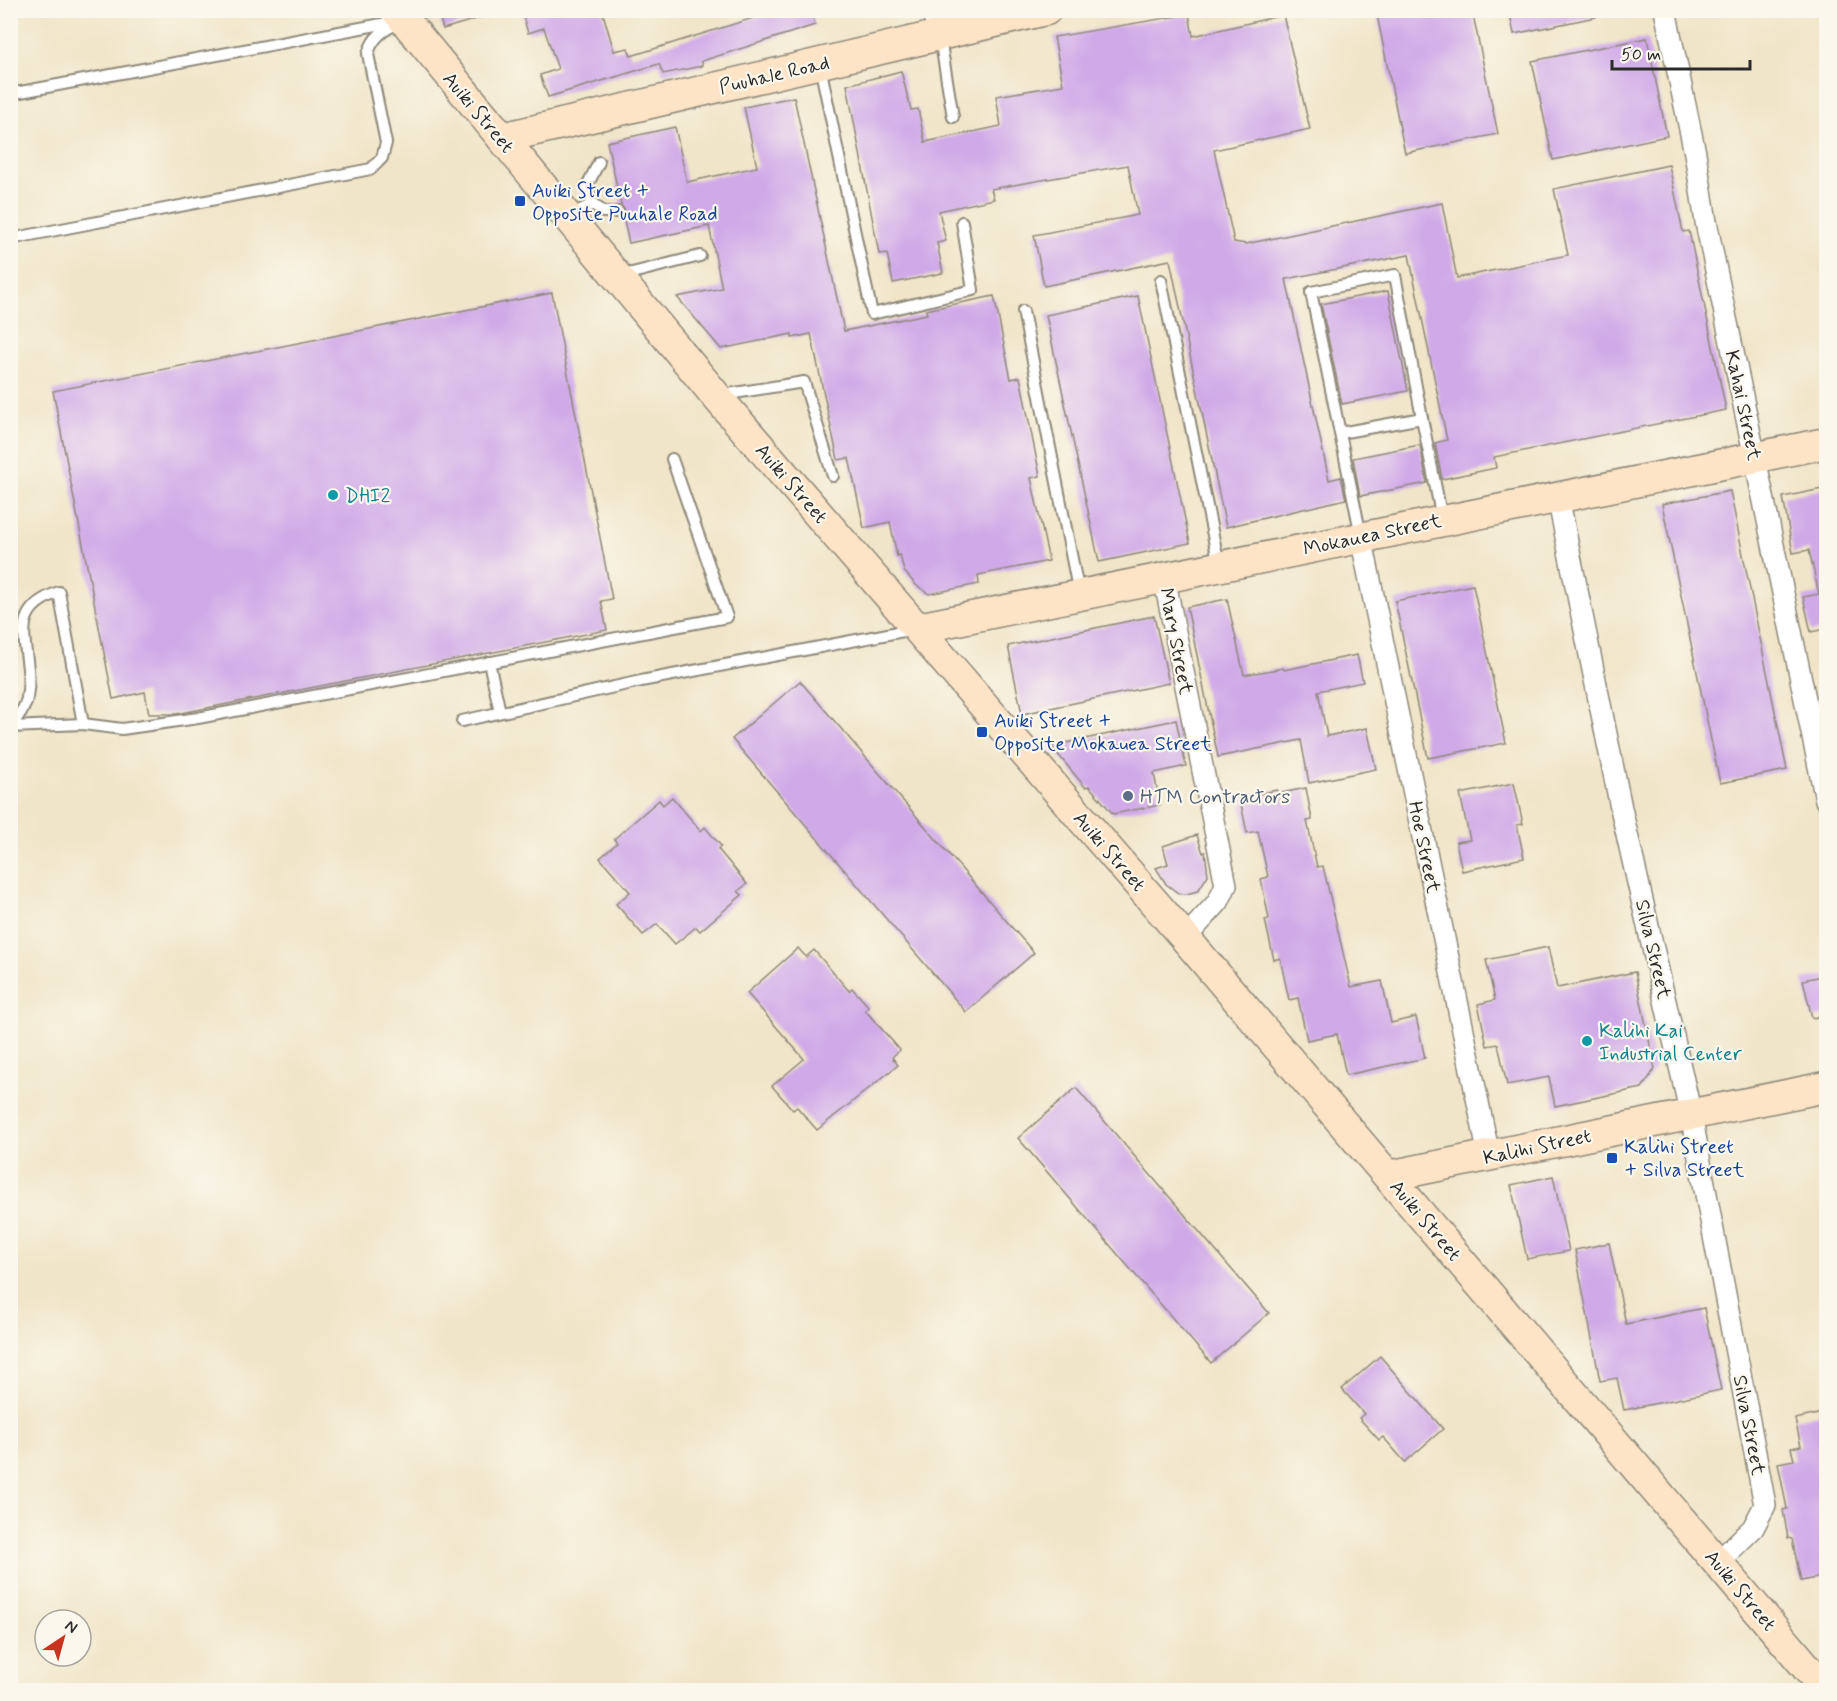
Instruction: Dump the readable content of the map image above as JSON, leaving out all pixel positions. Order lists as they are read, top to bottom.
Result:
{
  "streets": {
    "street": [
      "Puuhale Road",
      "Auiki Street",
      "Kahai Street",
      "Mokauea Street",
      "Mary Street",
      "Hoe Street",
      "Silva Street",
      "Kalihi Street"
    ]
  },
  "crossings": [
    ["Puuhale Road", "Auiki Street"],
    ["Auiki Street", "Mokauea Street"],
    ["Auiki Street", "Mary Street"],
    ["Auiki Street", "Silva Street"],
    ["Auiki Street", "Kalihi Street"],
    ["Kahai Street", "Mokauea Street"],
    ["Mokauea Street", "Mary Street"],
    ["Mokauea Street", "Hoe Street"],
    ["Mokauea Street", "Silva Street"],
    ["Hoe Street", "Kalihi Street"],
    ["Silva Street", "Kalihi Street"]
  ],
  "places": {
    "transit": ["Auiki Street + Opposite Puuhale Road", "Auiki Street + Opposite Mokauea Street", "Kalihi Street + Silva Street"],
    "other": ["DHI2", "HTM Contractors", "Kalihi Kai Industrial Center"]
  },
  "scale_bar": "50 m",
  "north": "top right"
}
